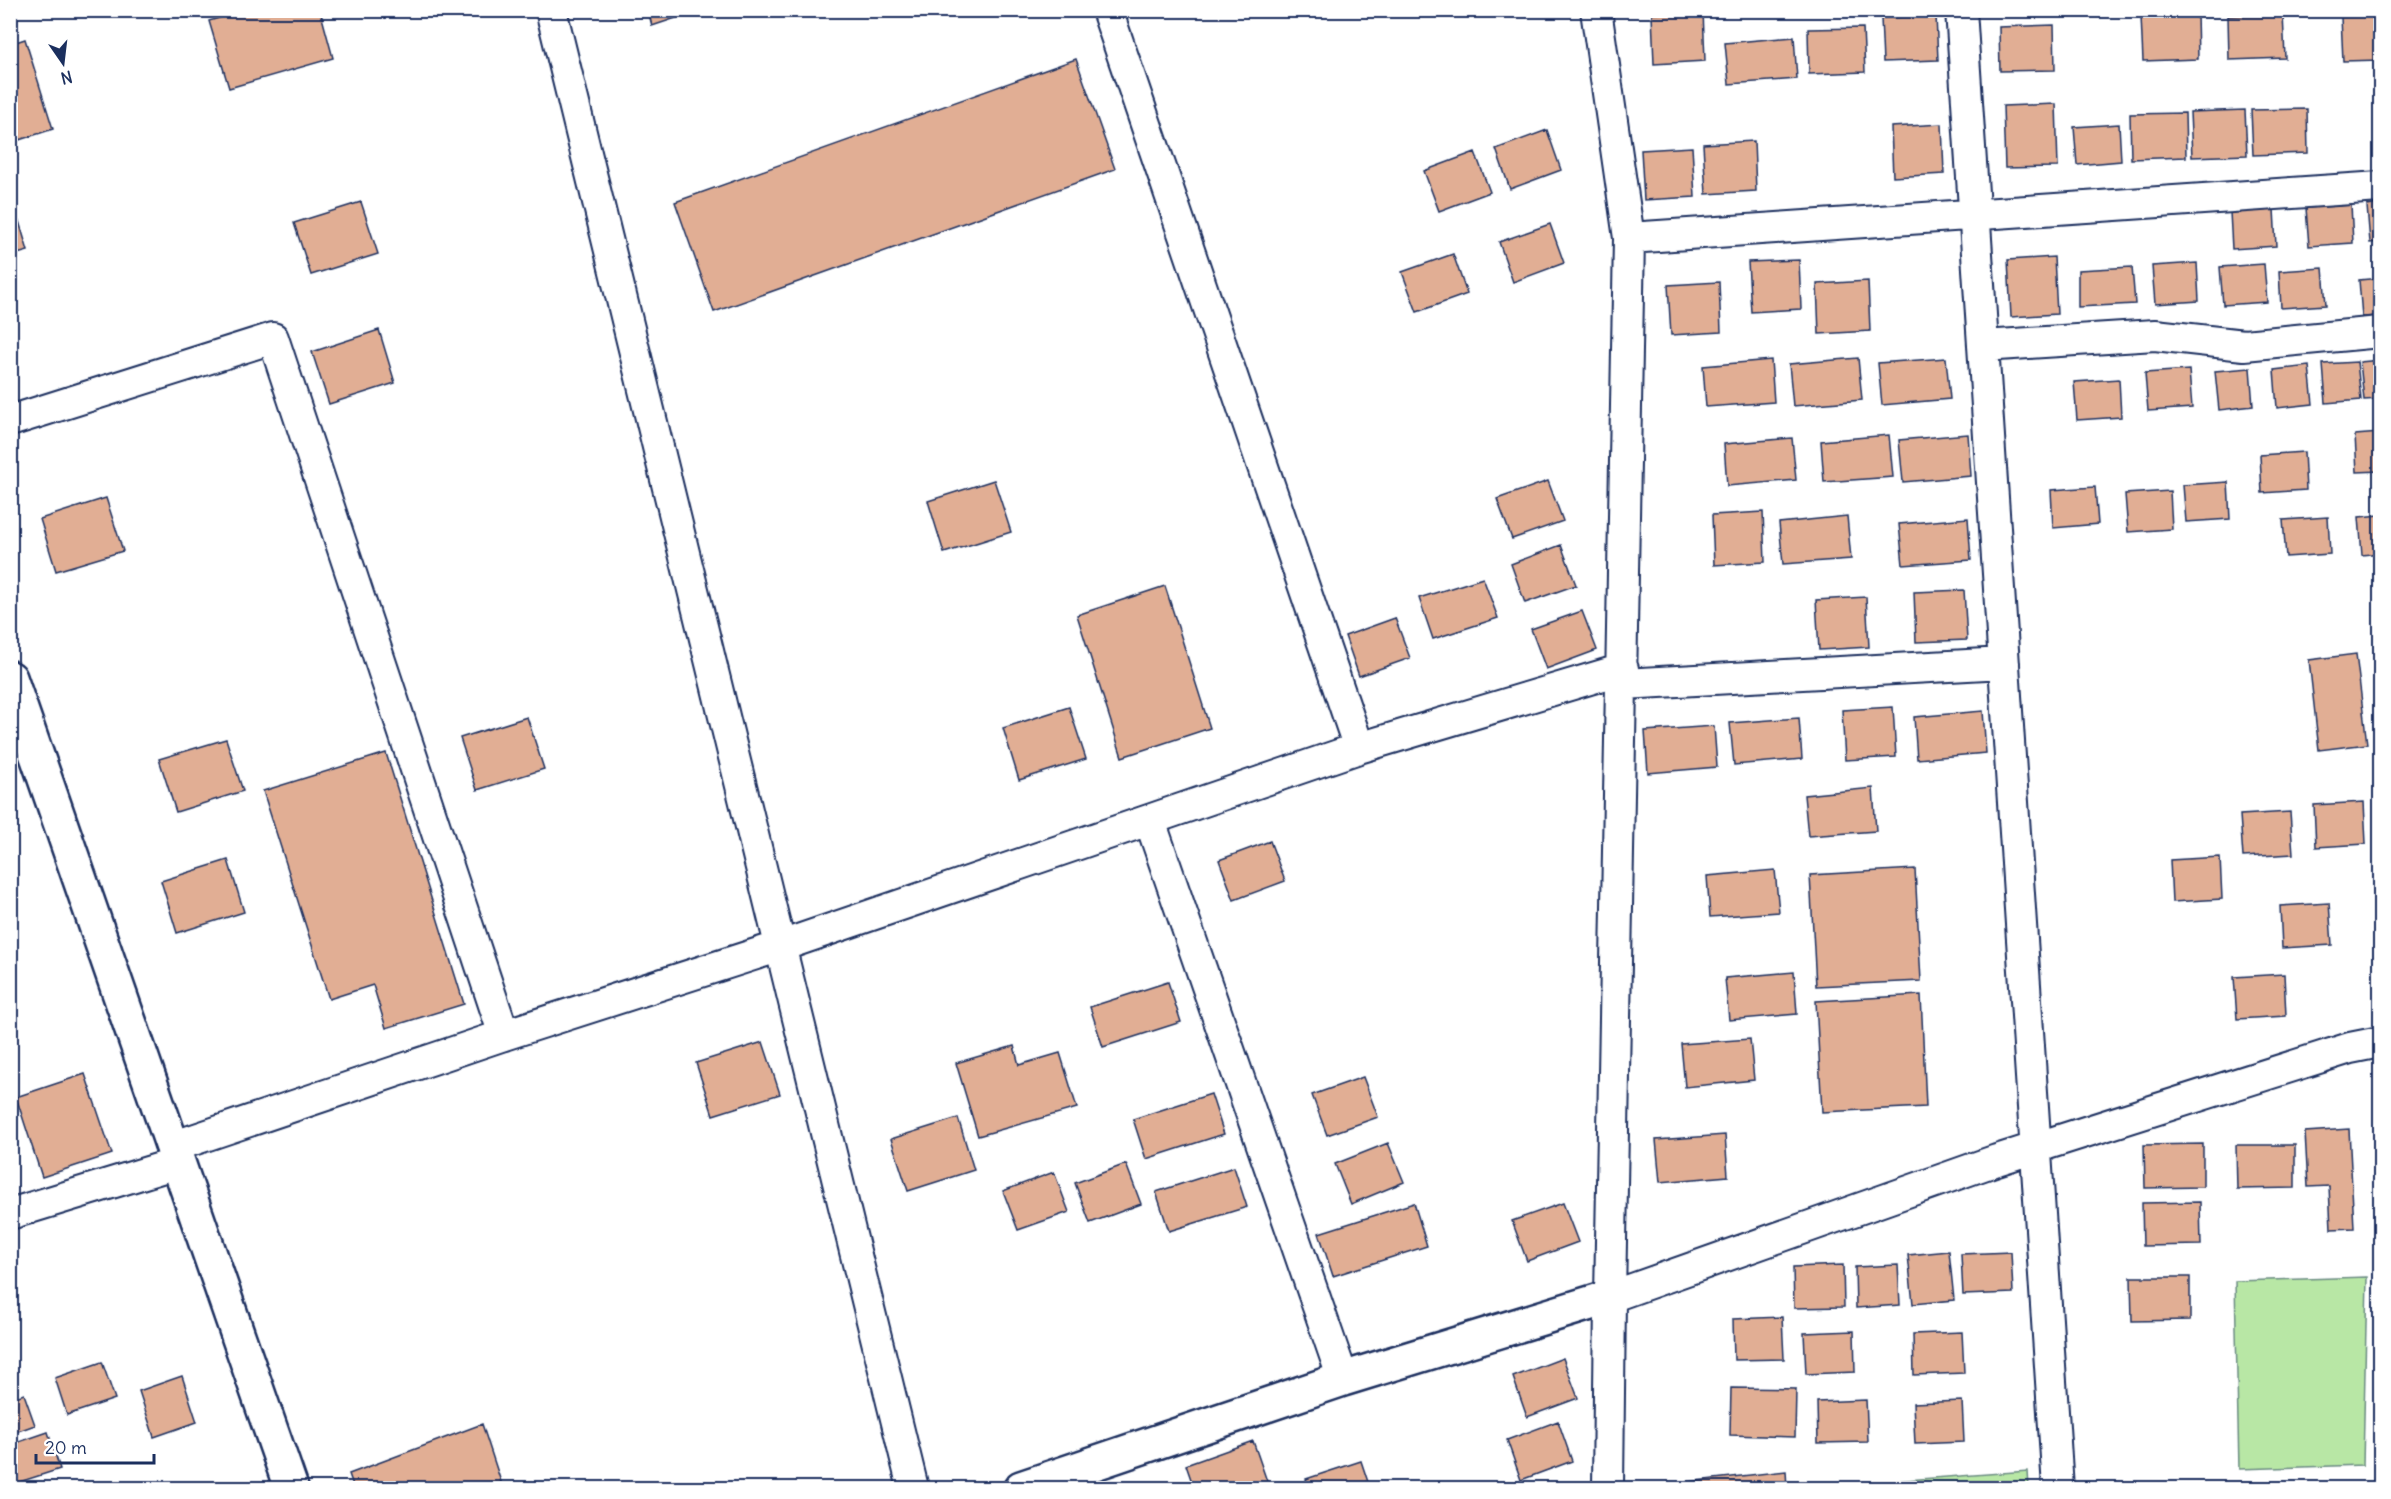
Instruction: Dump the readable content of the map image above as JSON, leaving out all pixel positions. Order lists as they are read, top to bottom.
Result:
{
  "scale_bar": "20 m",
  "north": "bottom"
}
